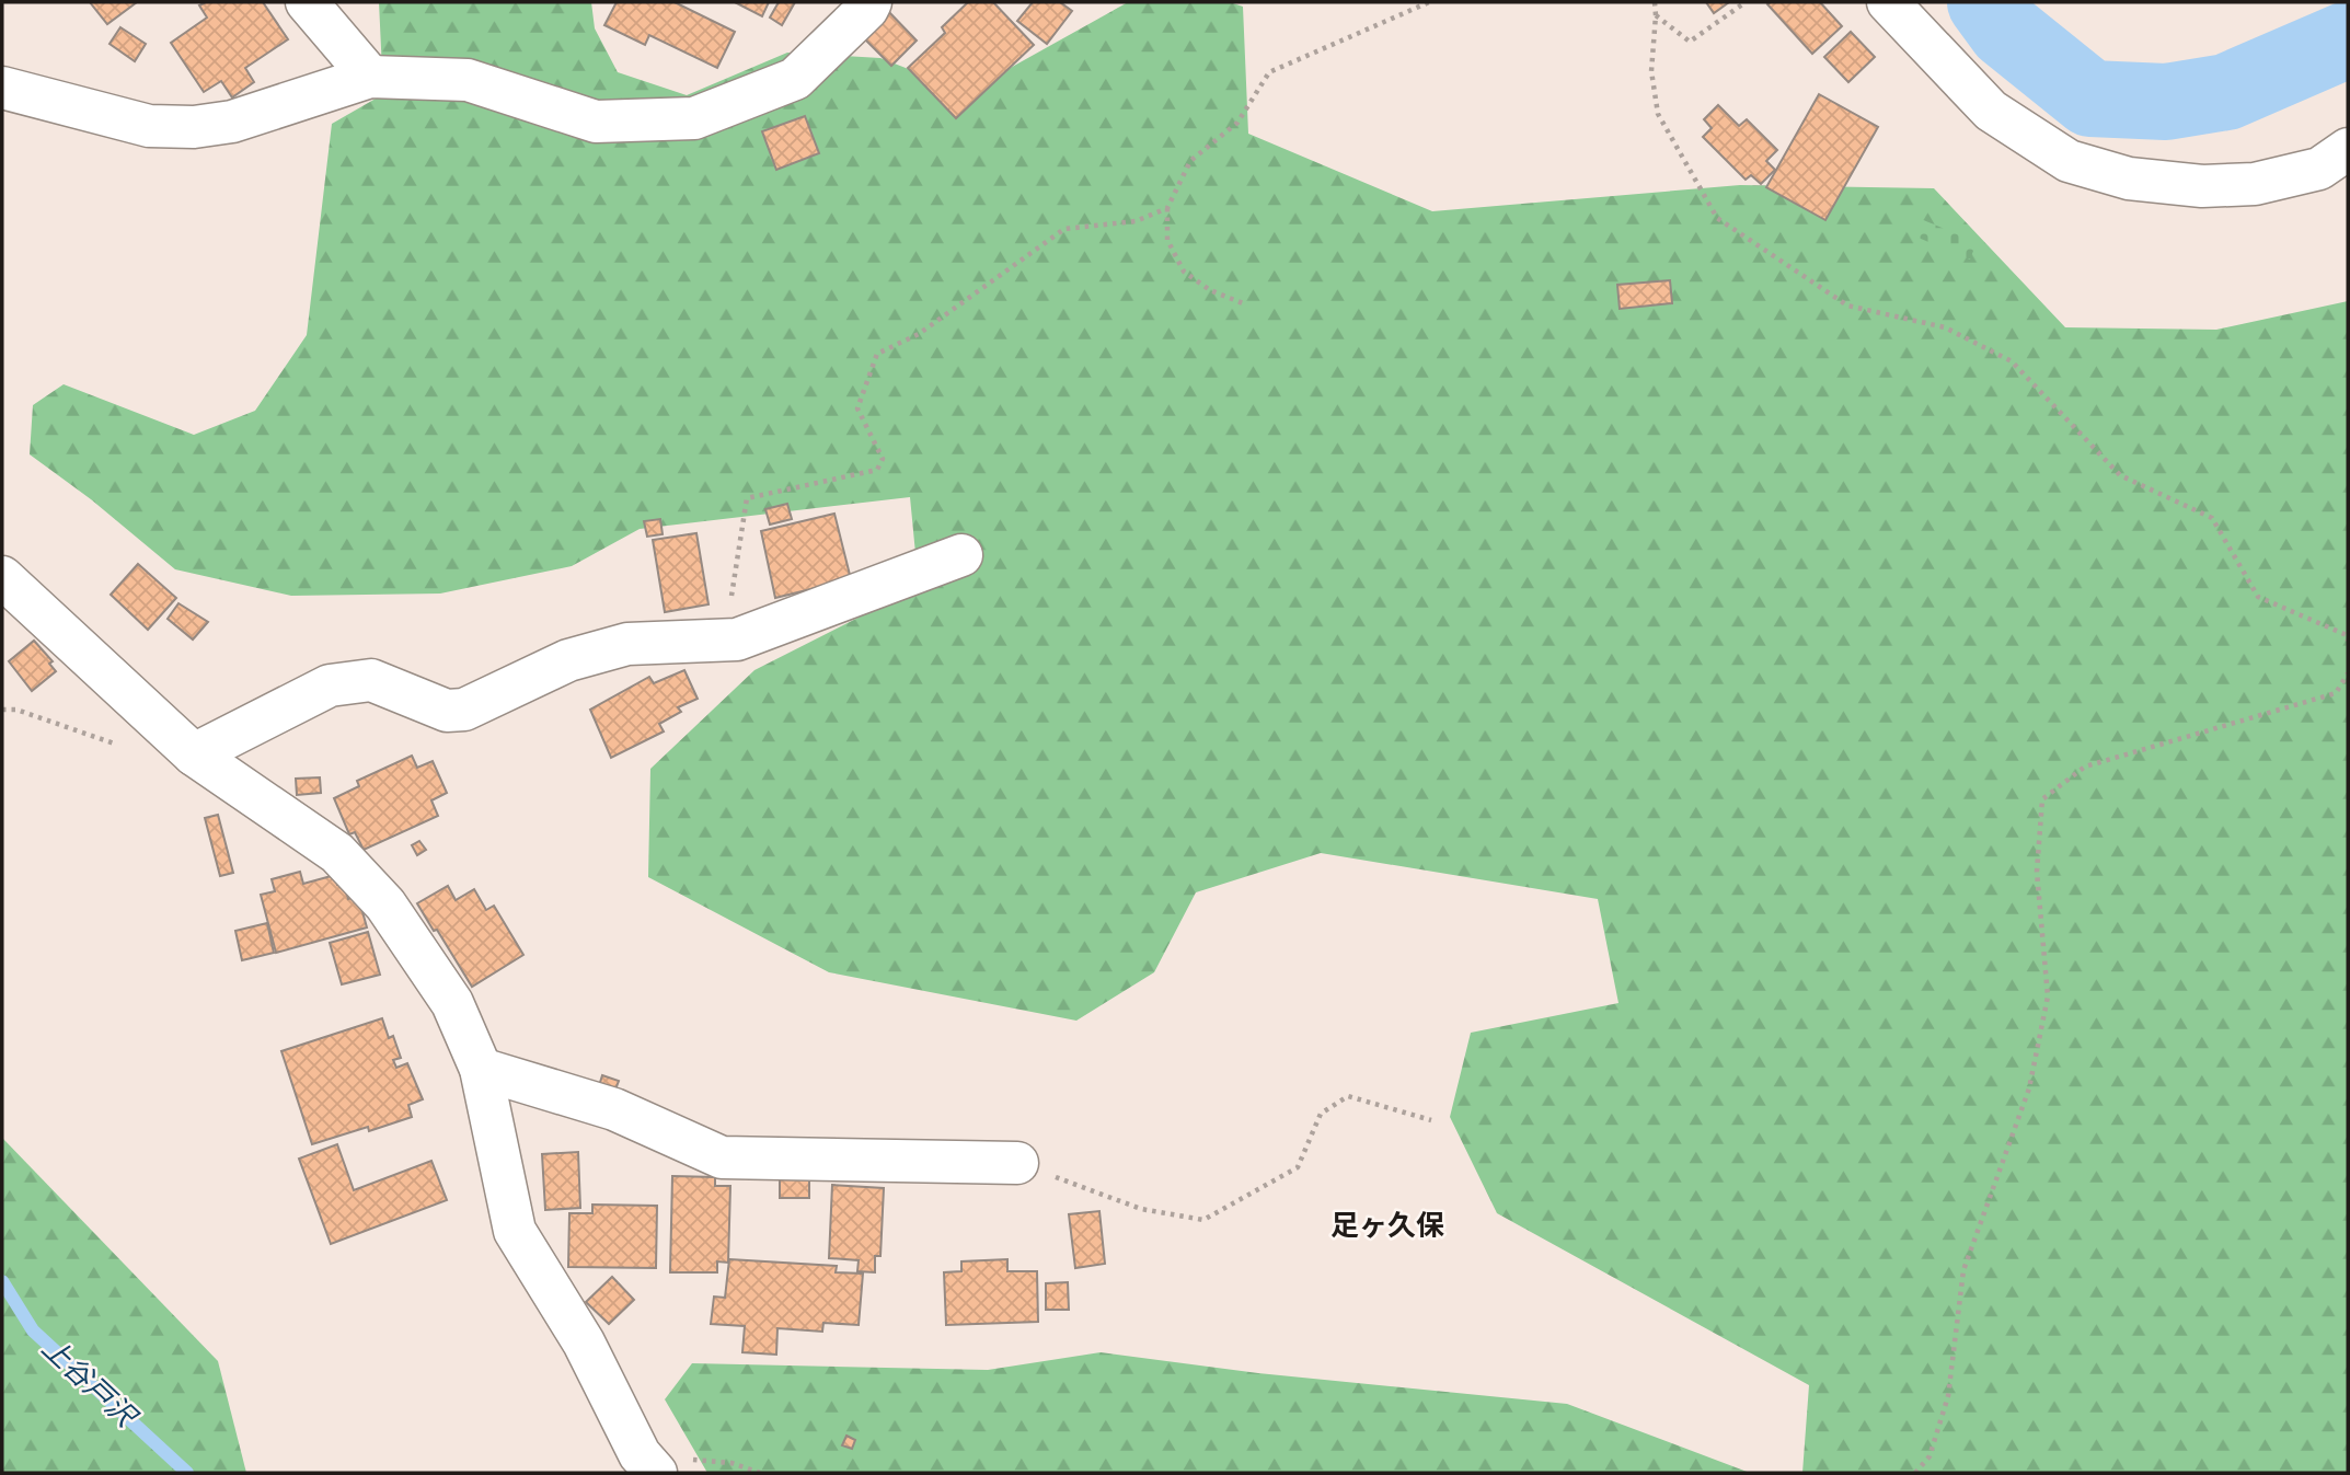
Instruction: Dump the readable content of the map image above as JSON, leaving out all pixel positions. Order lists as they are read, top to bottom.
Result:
{
  "districts": ["足ヶ久保"],
  "water": ["上谷戸沢"]
}
